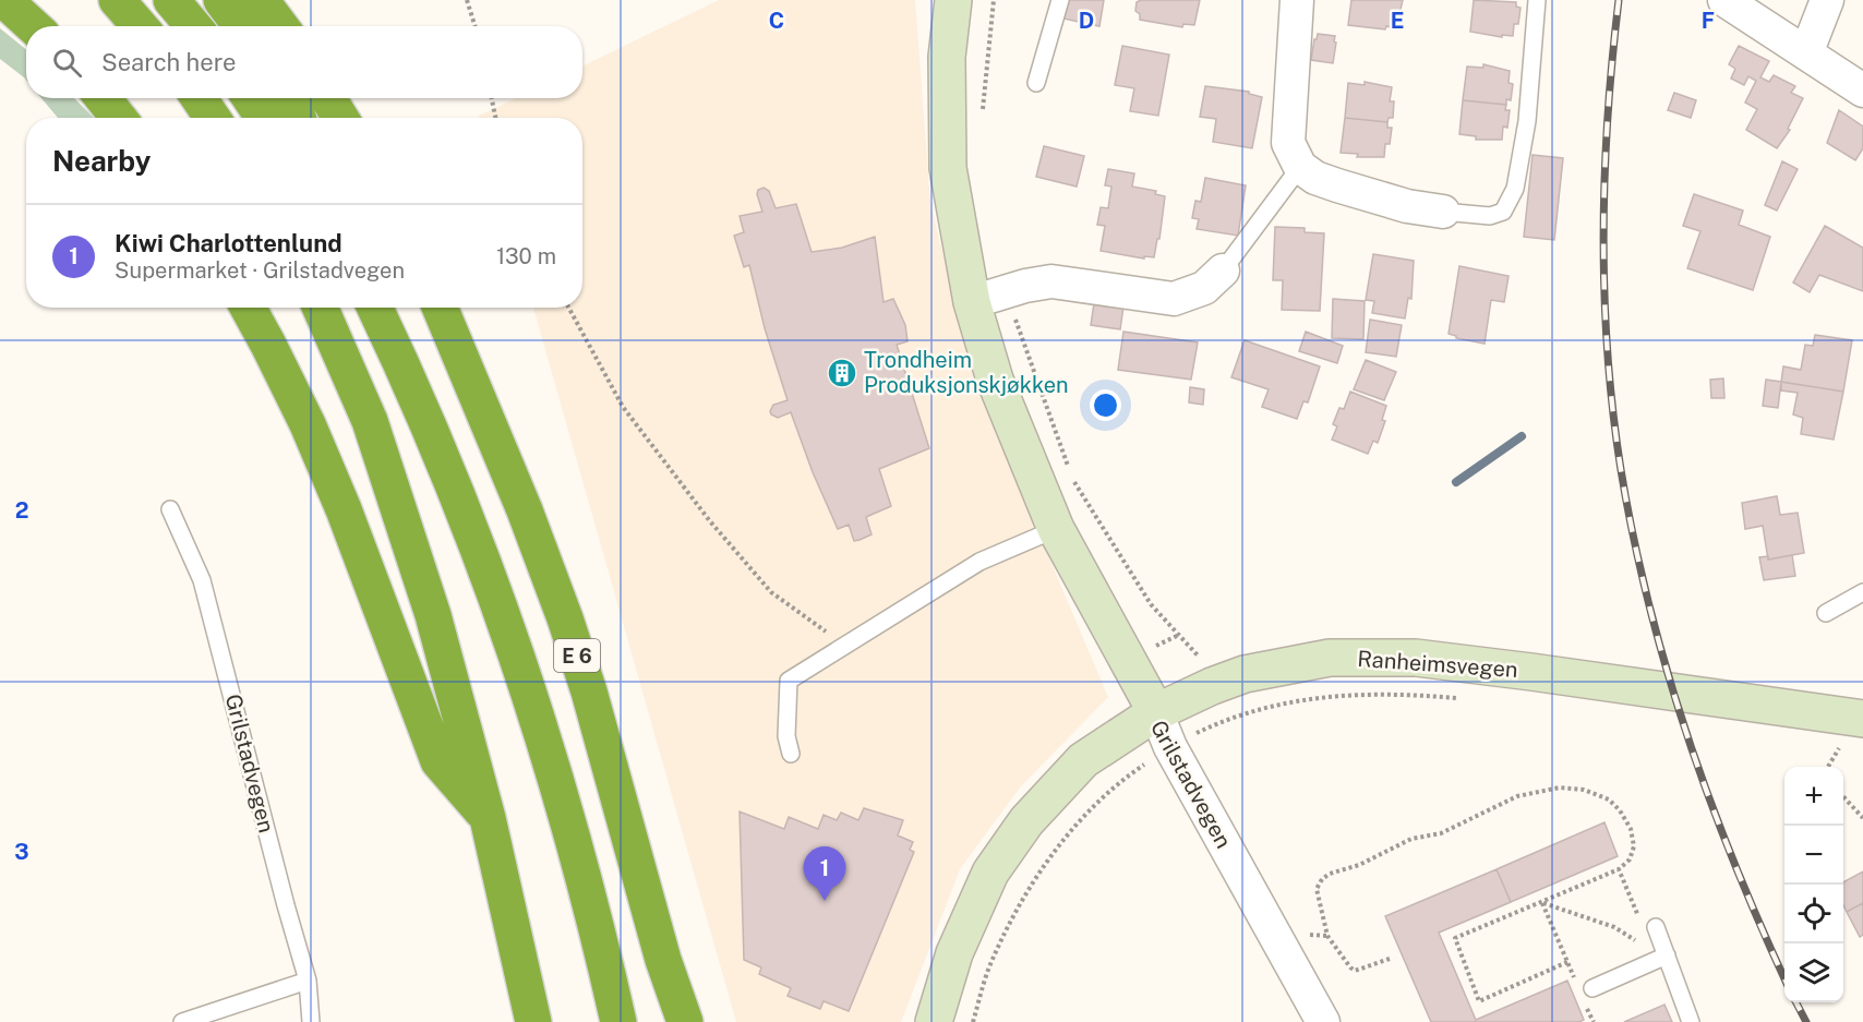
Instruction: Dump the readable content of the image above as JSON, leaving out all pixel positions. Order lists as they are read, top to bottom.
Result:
{
  "streets": {
    "highway": ["E 6"],
    "street": ["Ranheimsvegen", "Grilstadvegen"]
  },
  "crossings": [
    ["Ranheimsvegen", "Grilstadvegen"]
  ],
  "places": {
    "building": ["Trondheim Produksjonskjøkken"]
  },
  "page": {
    "search": "Search here",
    "heading": "Nearby",
    "list": [
      {
        "mark": "1",
        "name": "Kiwi Charlottenlund",
        "note": "Supermarket · Grilstadvegen",
        "value": "130 m"
      }
    ],
    "map_buttons": ["+", "−"],
    "pins": "1"
  },
  "grid": {
    "columns": [
      "C",
      "D",
      "E",
      "F"
    ],
    "rows": ["2", "3"]
  }
}
